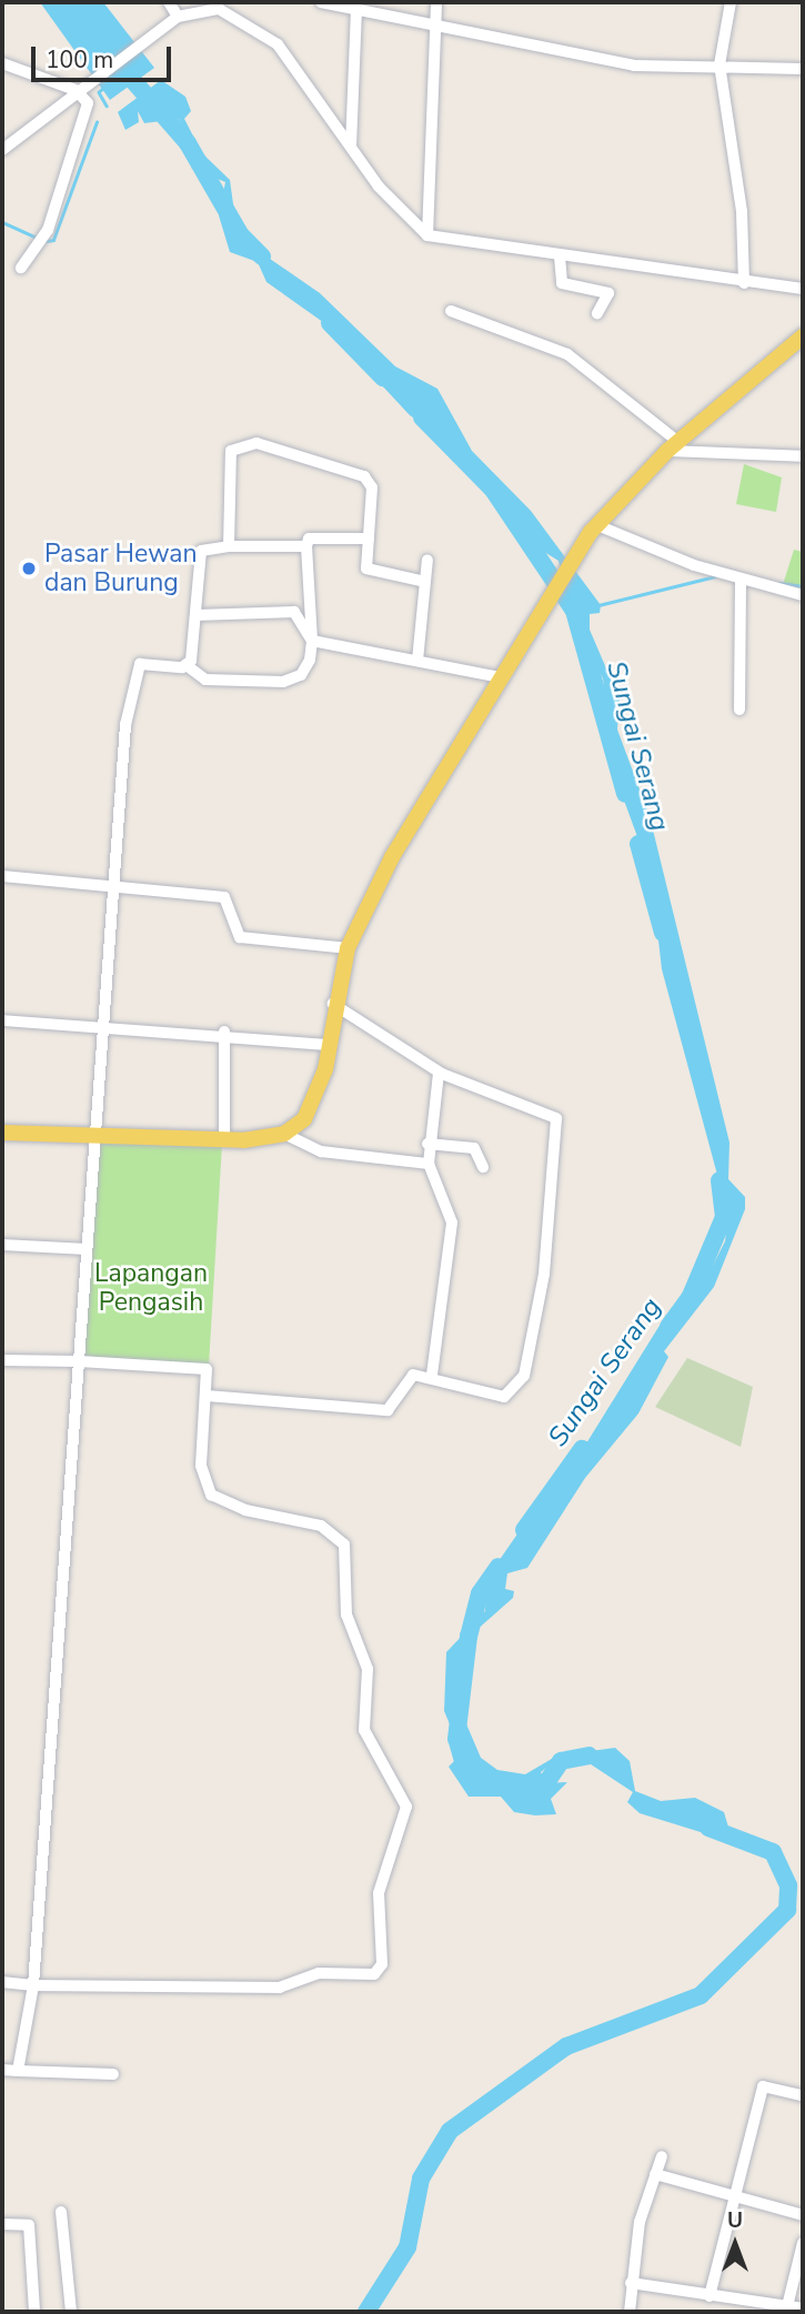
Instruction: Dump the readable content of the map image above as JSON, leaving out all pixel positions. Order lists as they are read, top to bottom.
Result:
{
  "water": ["Sungai Serang"],
  "parks": ["Lapangan Pengasih"],
  "places": ["Pasar Hewan dan Burung"],
  "scale_bar": "100 m",
  "north": "top"
}
